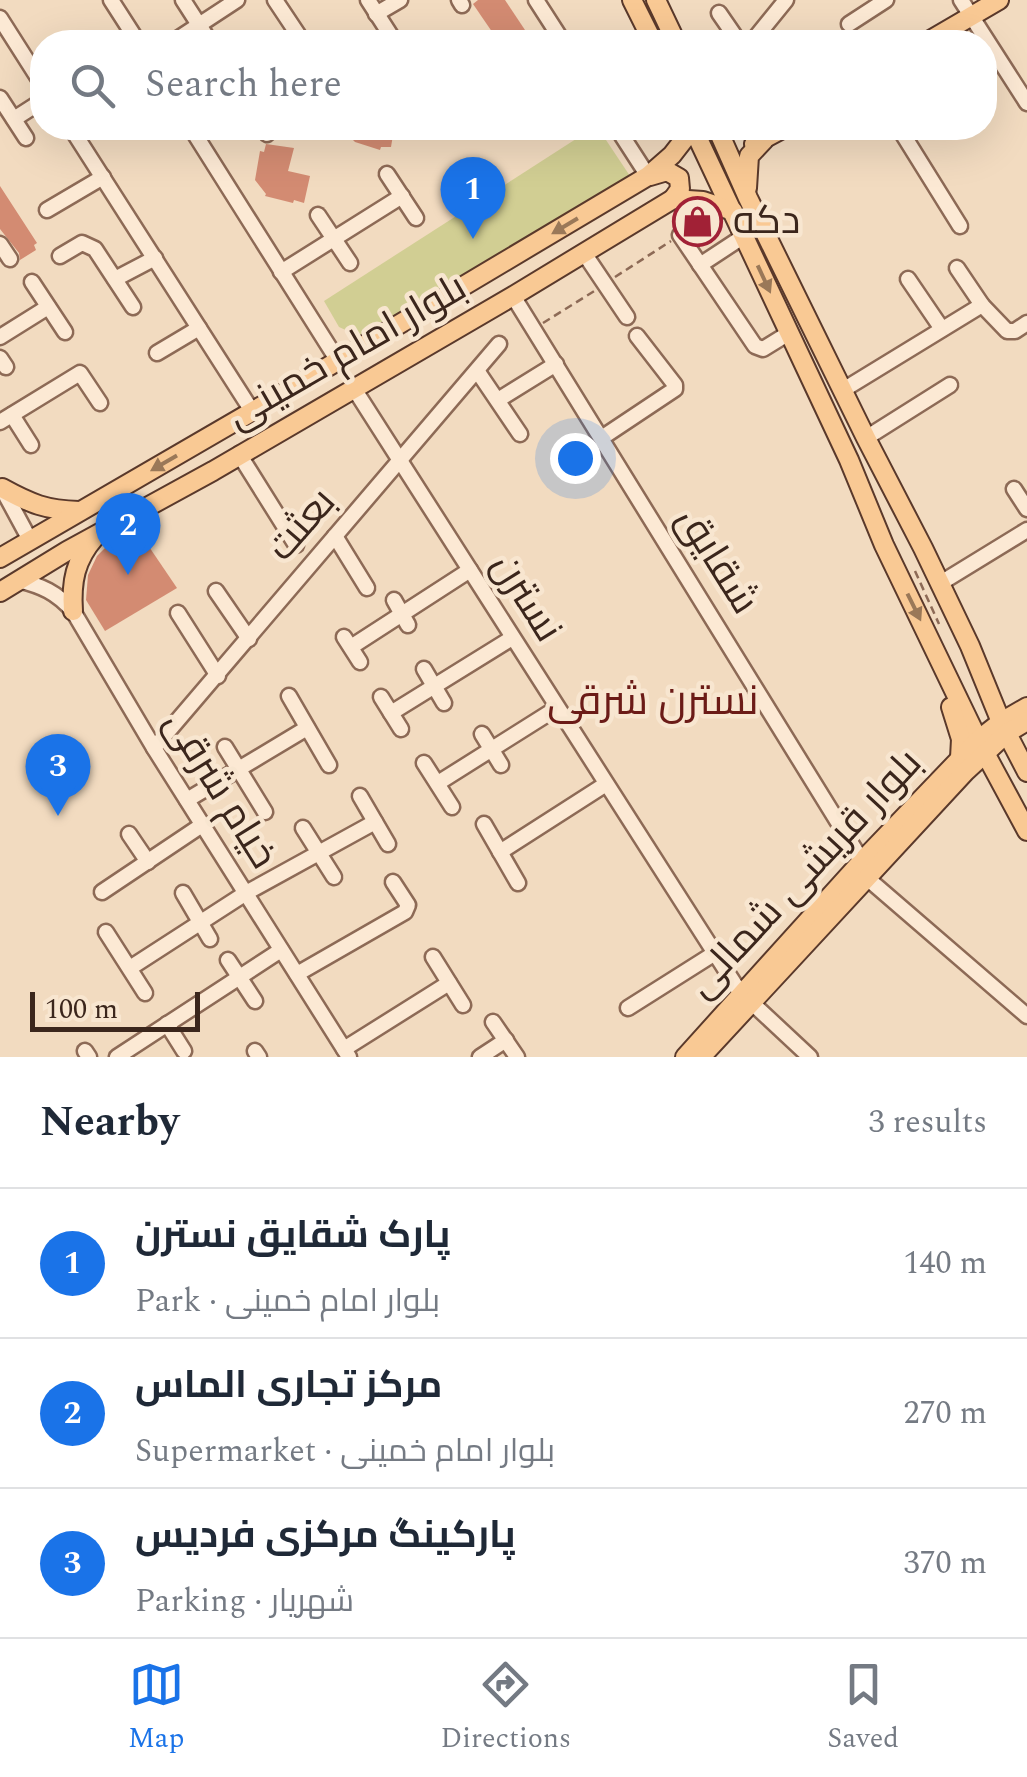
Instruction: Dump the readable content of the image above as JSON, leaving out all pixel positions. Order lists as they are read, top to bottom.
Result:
{
  "streets": {
    "main road": ["بلوار امام خمینی", "بلوار قریشی شمالی"],
    "street": [
      "بعثت",
      "شقایق",
      "نسترن",
      "خیام شرقی"
    ]
  },
  "crossings": [
    ["بلوار امام خمینی", "شقایق"],
    ["بلوار امام خمینی", "نسترن"],
    ["بلوار امام خمینی", "خیام شرقی"],
    ["بعثت", "نسترن"],
    ["بعثت", "خیام شرقی"],
    ["شقایق", "بلوار قریشی شمالی"],
    ["نسترن", "بلوار قریشی شمالی"]
  ],
  "districts": ["نسترن شرقی"],
  "places": {
    "shop": ["دکه"]
  },
  "scale_bar": "100 m",
  "page": {
    "search": "Search here",
    "pins": ["1", "2", "3"],
    "scale": "100 m",
    "heading": ["Nearby", "3 results"],
    "list": [
      {
        "mark": "1",
        "name": "پارک شقایق نسترن",
        "note": "Park · بلوار امام خمینی",
        "value": "140 m"
      },
      {
        "mark": "2",
        "name": "مرکز تجاری الماس",
        "note": "Supermarket · بلوار امام خمینی",
        "value": "270 m"
      },
      {
        "mark": "3",
        "name": "پارکینگ مرکزی فردیس",
        "note": "Parking · شهریار",
        "value": "370 m"
      }
    ],
    "nav": ["Map", "Directions", "Saved"]
  }
}
